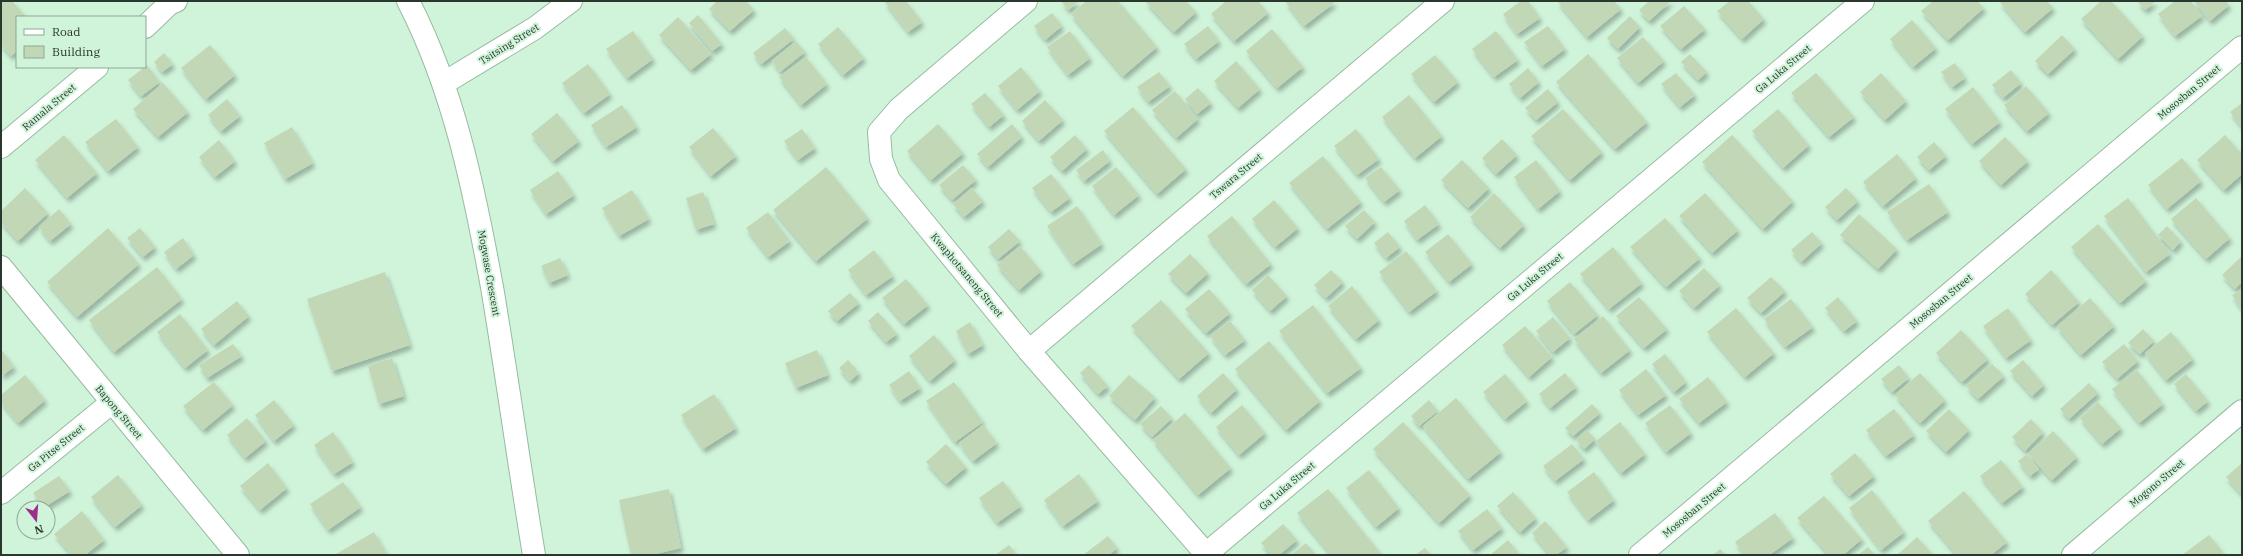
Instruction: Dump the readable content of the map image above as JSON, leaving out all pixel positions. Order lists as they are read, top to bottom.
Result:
{
  "streets": {
    "street": [
      "Tsitsing Street",
      "Ga Luka Street",
      "Mososban Street",
      "Ramala Street",
      "Tswara Street",
      "Mogwase Crescent",
      "Kwaphotsaneng Street",
      "Bapong Street",
      "Ga Pitse Street",
      "Mogono Street"
    ]
  },
  "crossings": [
    ["Tsitsing Street", "Mogwase Crescent"],
    ["Ga Luka Street", "Kwaphotsaneng Street"],
    ["Tswara Street", "Kwaphotsaneng Street"],
    ["Bapong Street", "Ga Pitse Street"]
  ],
  "legend": ["Road", "Building"],
  "north": "bottom"
}
